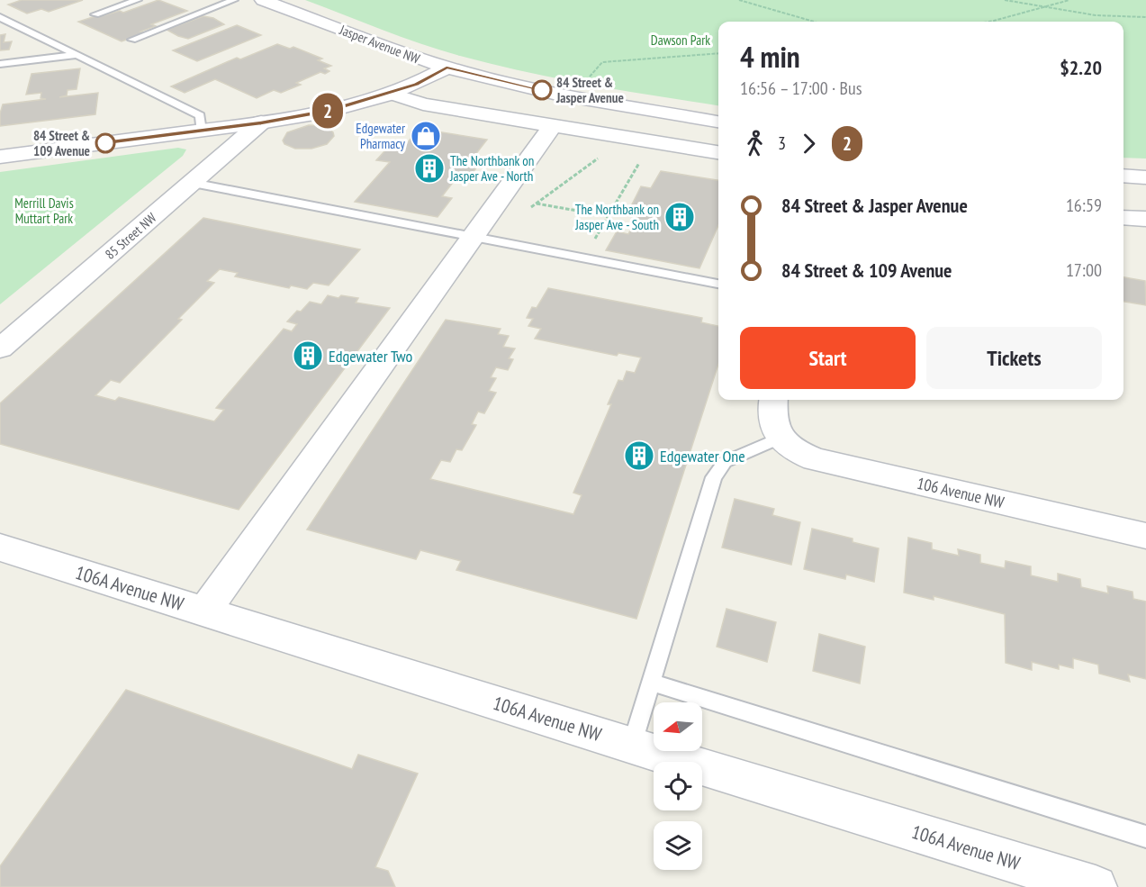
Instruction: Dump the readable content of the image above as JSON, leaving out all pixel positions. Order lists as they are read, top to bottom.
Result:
{
  "streets": {
    "street": [
      "Jasper Avenue NW",
      "85 Street NW",
      "106 Avenue NW",
      "106A Avenue NW"
    ]
  },
  "parks": ["Dawson Park", "Merrill Davis Muttart Park"],
  "places": {
    "other": ["84 Street & Jasper Avenue", "84 Street & 109 Avenue"],
    "shop": ["Edgewater Pharmacy"],
    "building": [
      "The Northbank on Jasper Ave - North",
      "The Northbank on Jasper Ave - South",
      "Edgewater Two",
      "Edgewater One"
    ]
  },
  "lines": ["bus line 2"],
  "north": "left",
  "page": {
    "on_map": "2",
    "heading": ["4 min", "16:56 – 17:00 · Bus", "$2.20"],
    "legs": ["3", "2"],
    "list": [
      {
        "name": "84 Street & Jasper Avenue",
        "value": "16:59"
      },
      {
        "name": "84 Street & 109 Avenue",
        "value": "17:00"
      }
    ],
    "buttons": ["Start", "Tickets"]
  }
}
